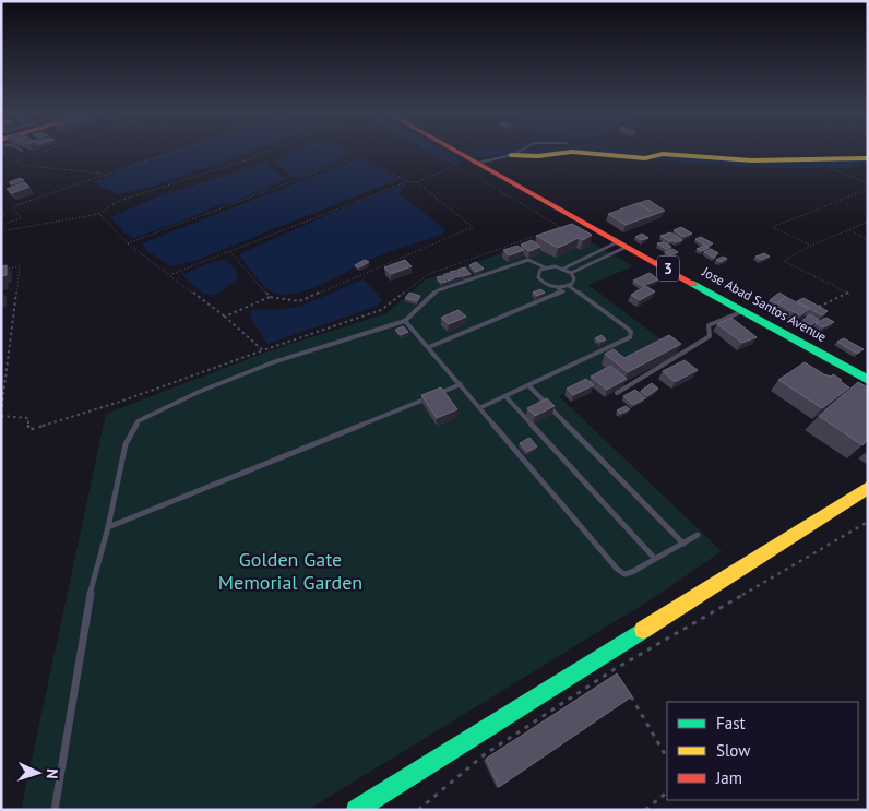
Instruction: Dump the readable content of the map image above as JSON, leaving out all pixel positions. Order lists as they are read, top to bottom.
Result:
{
  "streets": {
    "main road": ["3", "Jose Abad Santos Avenue"]
  },
  "parks": ["Golden Gate Memorial Garden"],
  "legend": ["Fast", "Slow", "Jam"],
  "north": "right"
}
